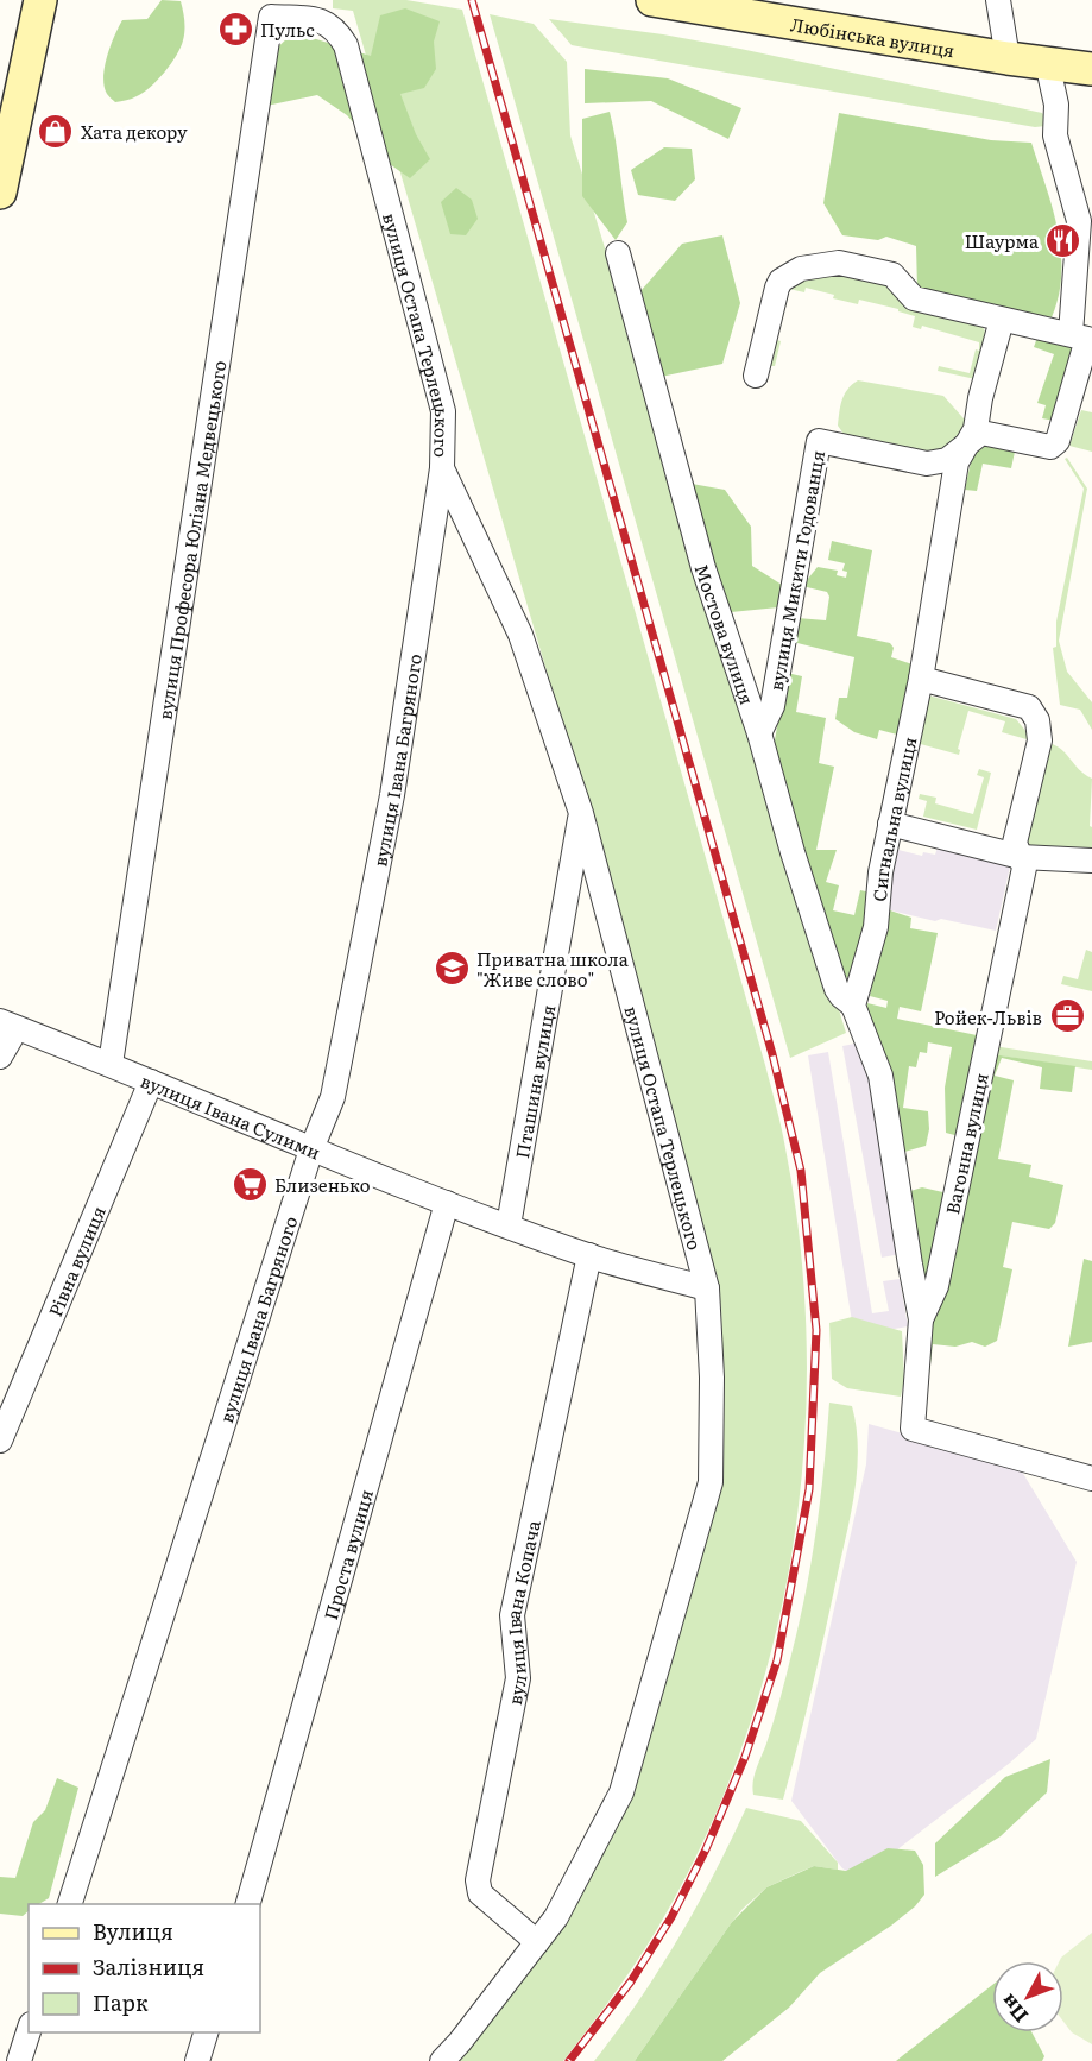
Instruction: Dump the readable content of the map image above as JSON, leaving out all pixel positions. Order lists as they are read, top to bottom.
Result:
{
  "streets": {
    "main road": ["Любінська вулиця"],
    "street": [
      "вулиця Остапа Терлецького",
      "вулиця Професора Юліана Медвецького",
      "вулиця Микити Годованця",
      "Мостова вулиця",
      "вулиця Івана Багряного",
      "Сигнальна вулиця",
      "Пташина вулиця",
      "вулиця Івана Сулими",
      "Вагонна вулиця",
      "Рівна вулиця",
      "Проста вулиця",
      "вулиця Івана Копача"
    ]
  },
  "crossings": [
    ["вулиця Остапа Терлецького", "вулиця Професора Юліана Медвецького"],
    ["вулиця Остапа Терлецького", "вулиця Івана Багряного"],
    ["вулиця Остапа Терлецького", "Пташина вулиця"],
    ["вулиця Остапа Терлецького", "вулиця Івана Сулими"],
    ["вулиця Остапа Терлецького", "вулиця Івана Копача"],
    ["вулиця Професора Юліана Медвецького", "вулиця Івана Сулими"],
    ["вулиця Микити Годованця", "Мостова вулиця"],
    ["вулиця Микити Годованця", "Сигнальна вулиця"],
    ["Мостова вулиця", "Сигнальна вулиця"],
    ["вулиця Івана Багряного", "вулиця Івана Сулими"],
    ["Сигнальна вулиця", "Вагонна вулиця"],
    ["Пташина вулиця", "вулиця Івана Сулими"],
    ["вулиця Івана Сулими", "Рівна вулиця"],
    ["вулиця Івана Сулими", "Проста вулиця"],
    ["вулиця Івана Сулими", "вулиця Івана Копача"]
  ],
  "places": {
    "pharmacy": ["Пульс"],
    "shop": ["Хата декору"],
    "restaurant": ["Шаурма"],
    "school or university": ["Приватна школа \"Живе слово\""],
    "office": ["Ройек-Львів"],
    "supermarket": ["Близенько"]
  },
  "legend": ["Вулиця", "Залізниця", "Парк"],
  "north": "bottom left"
}
